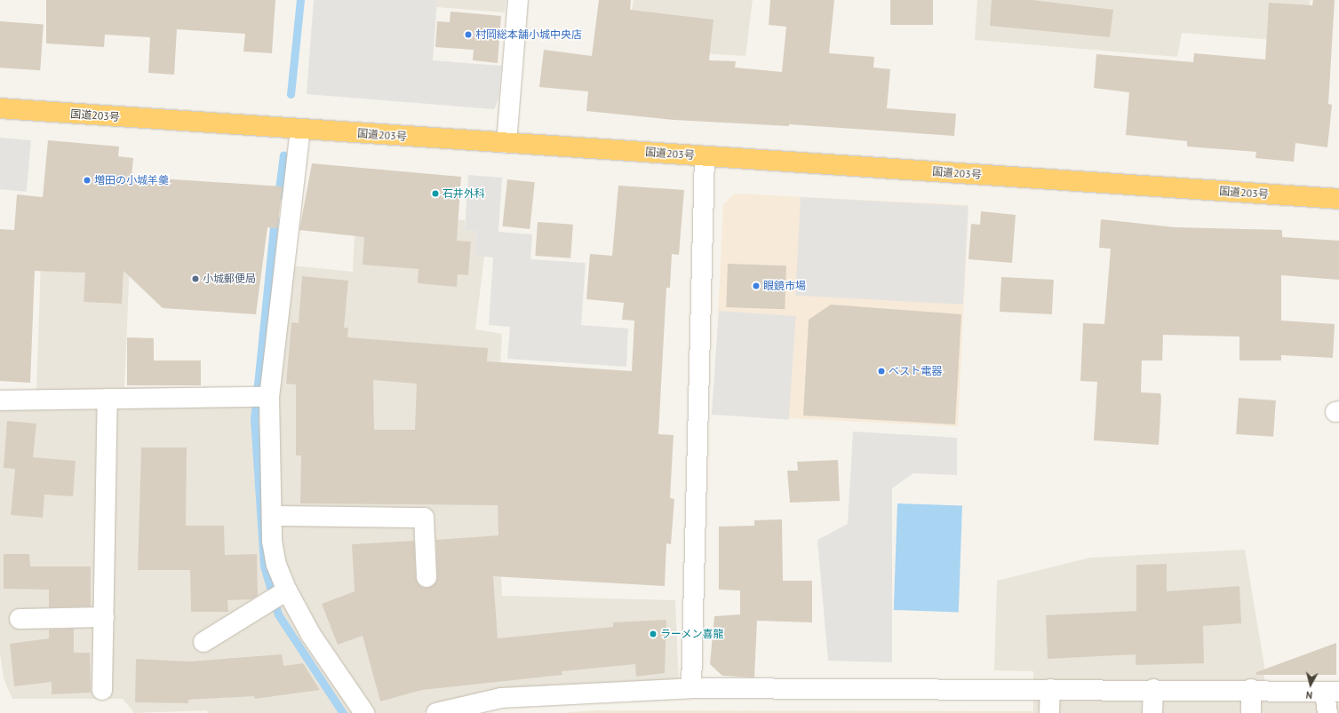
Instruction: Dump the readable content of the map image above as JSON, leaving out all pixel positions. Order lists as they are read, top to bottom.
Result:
{
  "streets": {
    "highway": ["国道203号"]
  },
  "places": [
    "村岡総本舗小城中央店",
    "増田の小城羊羹",
    "石井外科",
    "小城郵便局",
    "眼鏡市場",
    "ベスト電器",
    "ラーメン喜龍"
  ],
  "north": "bottom"
}
